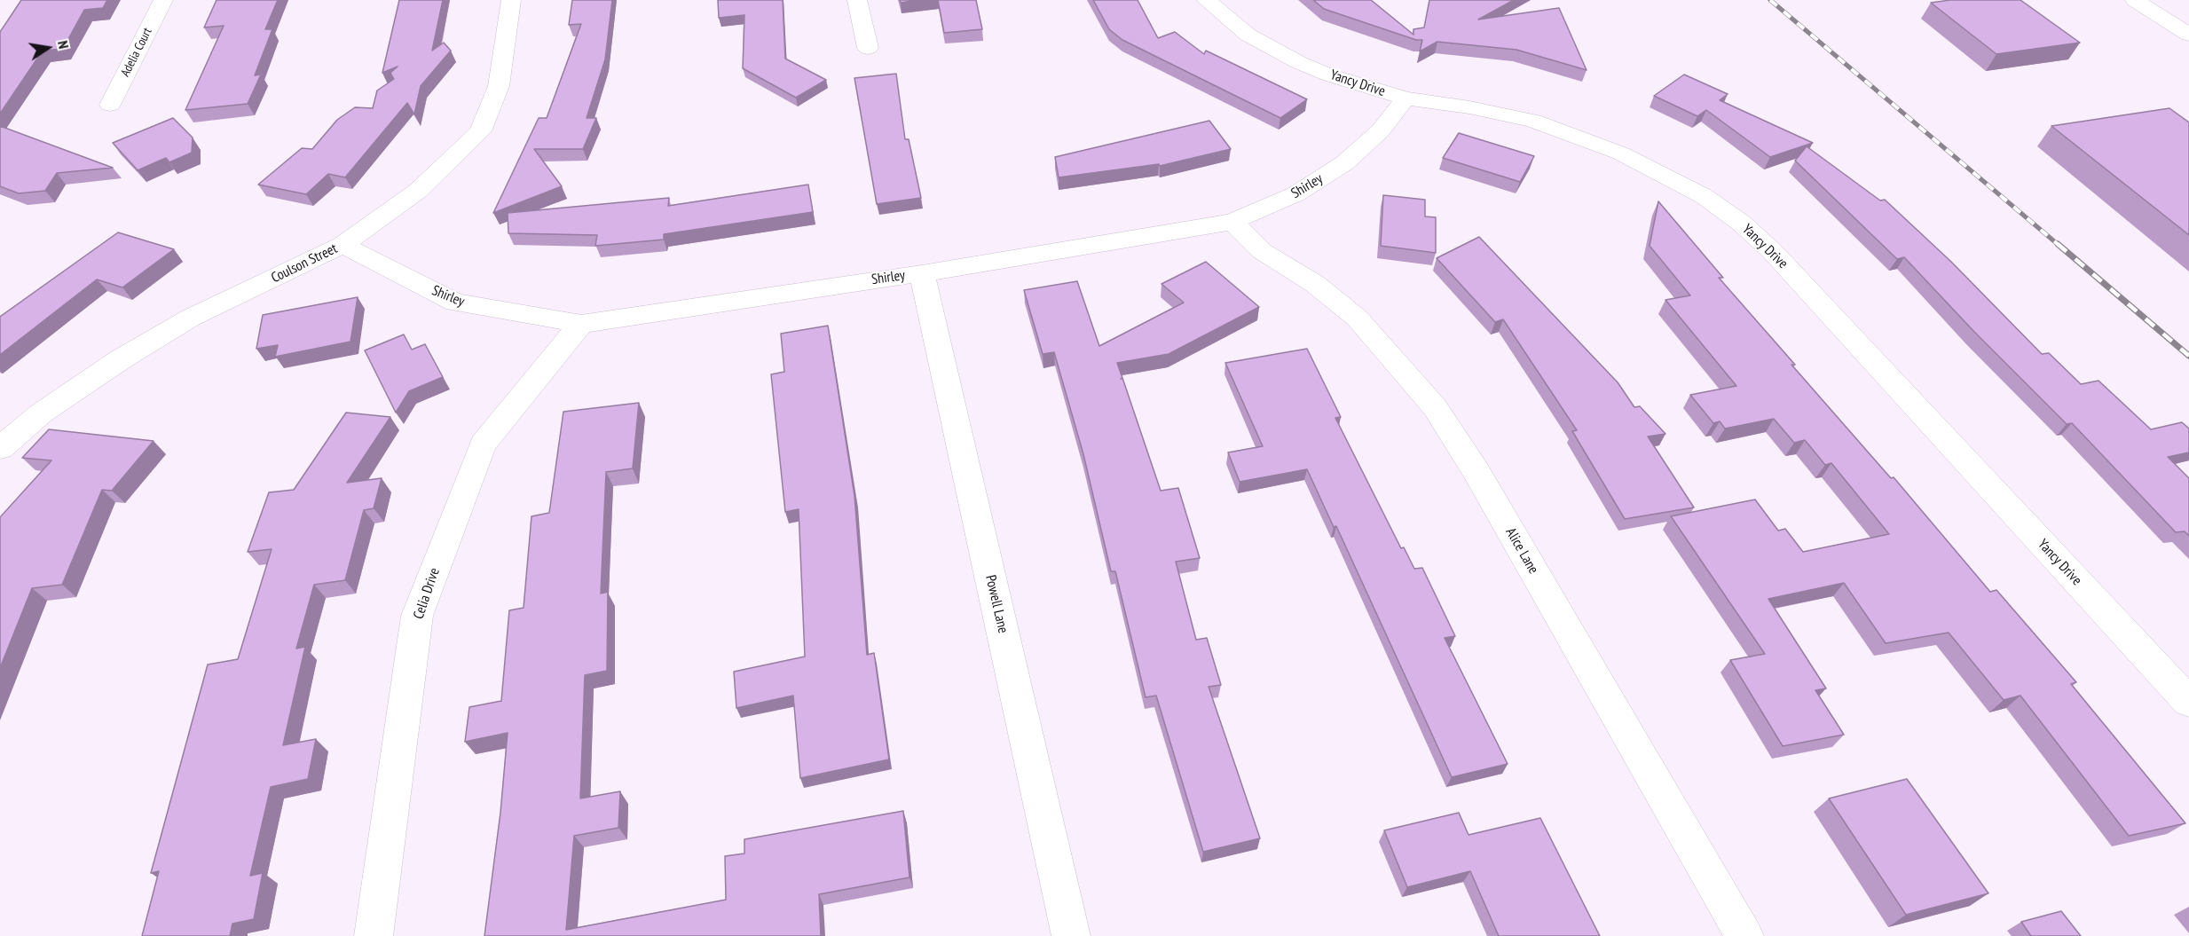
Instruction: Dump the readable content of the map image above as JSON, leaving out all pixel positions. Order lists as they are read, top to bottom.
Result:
{
  "streets": {
    "street": [
      "Adelia Court",
      "Yancy Drive",
      "Shirley",
      "Coulson Street",
      "Alice Lane",
      "Celia Drive",
      "Powell Lane"
    ]
  },
  "crossings": [
    ["Yancy Drive", "Shirley"],
    ["Shirley", "Coulson Street"],
    ["Shirley", "Alice Lane"],
    ["Shirley", "Celia Drive"],
    ["Shirley", "Powell Lane"]
  ],
  "north": "right"
}
